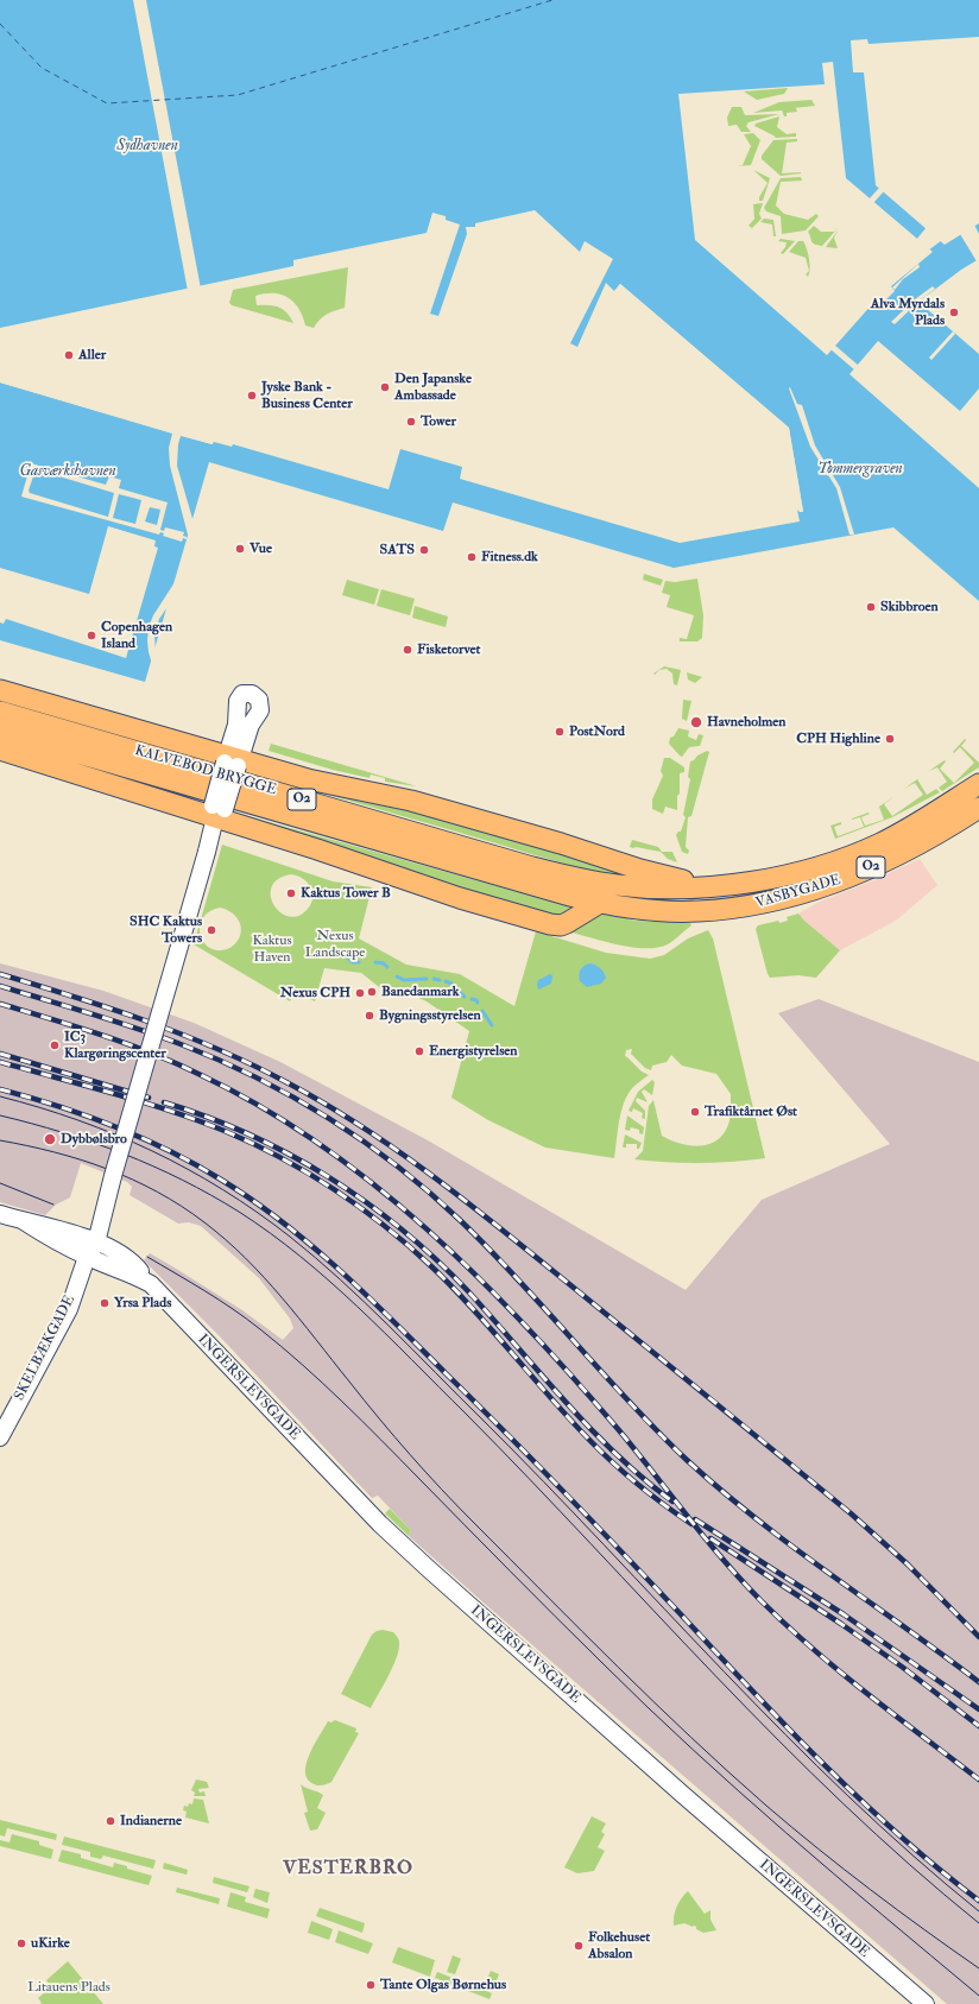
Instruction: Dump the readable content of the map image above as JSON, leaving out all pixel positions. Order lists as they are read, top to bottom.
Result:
{
  "streets": {
    "main road": ["KALVEBOD BRYGGE", "O2", "VASBYGADE"],
    "street": ["SKELBÆKGADE", "INGERSLEVSGADE"]
  },
  "crossings": [
    ["KALVEBOD BRYGGE", "VASBYGADE"],
    ["SKELBÆKGADE", "INGERSLEVSGADE"]
  ],
  "districts": ["VESTERBRO"],
  "water": ["Sydhavnen", "Tømmergraven", "Gasværkshavnen"],
  "parks": ["Nexus Landscape", "Kaktus Haven", "Litauens Plads"],
  "places": [
    "Alva Myrdals Plads",
    "Aller",
    "Den Japanske Ambassade",
    "Jyske Bank - Business Center",
    "Tower",
    "Vue",
    "SATS",
    "Fitness.dk",
    "Skibbroen",
    "Copenhagen Island",
    "Fisketorvet",
    "Havneholmen",
    "PostNord",
    "CPH Highline",
    "Kaktus Tower B",
    "SHC Kaktus Towers",
    "Banedanmark",
    "Nexus CPH",
    "Bygningsstyrelsen",
    "IC3 Klargøringscenter",
    "Energistyrelsen",
    "Trafiktårnet Øst",
    "Dybbølsbro",
    "Yrsa Plads",
    "Indianerne",
    "uKirke",
    "Folkehuset Absalon",
    "Tante Olgas Børnehus"
  ]
}
